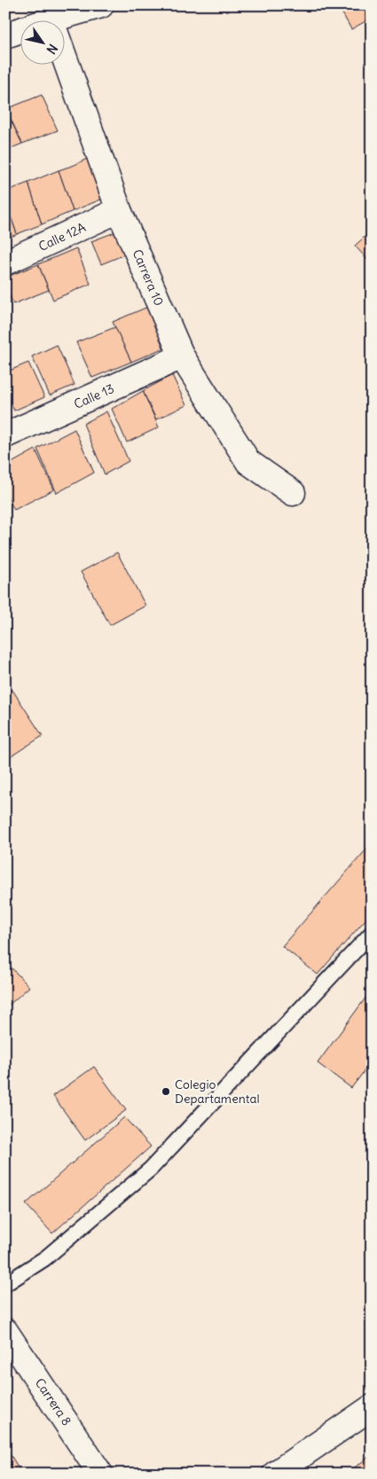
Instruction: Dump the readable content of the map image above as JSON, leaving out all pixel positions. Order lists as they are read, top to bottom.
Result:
{
  "streets": {
    "street": [
      "Calle 12A",
      "Carrera 10",
      "Calle 13",
      "Carrera 8"
    ]
  },
  "crossings": [
    ["Calle 12A", "Carrera 10"],
    ["Carrera 10", "Calle 13"]
  ],
  "places": ["Colegio Departamental"],
  "north": "bottom right"
}
